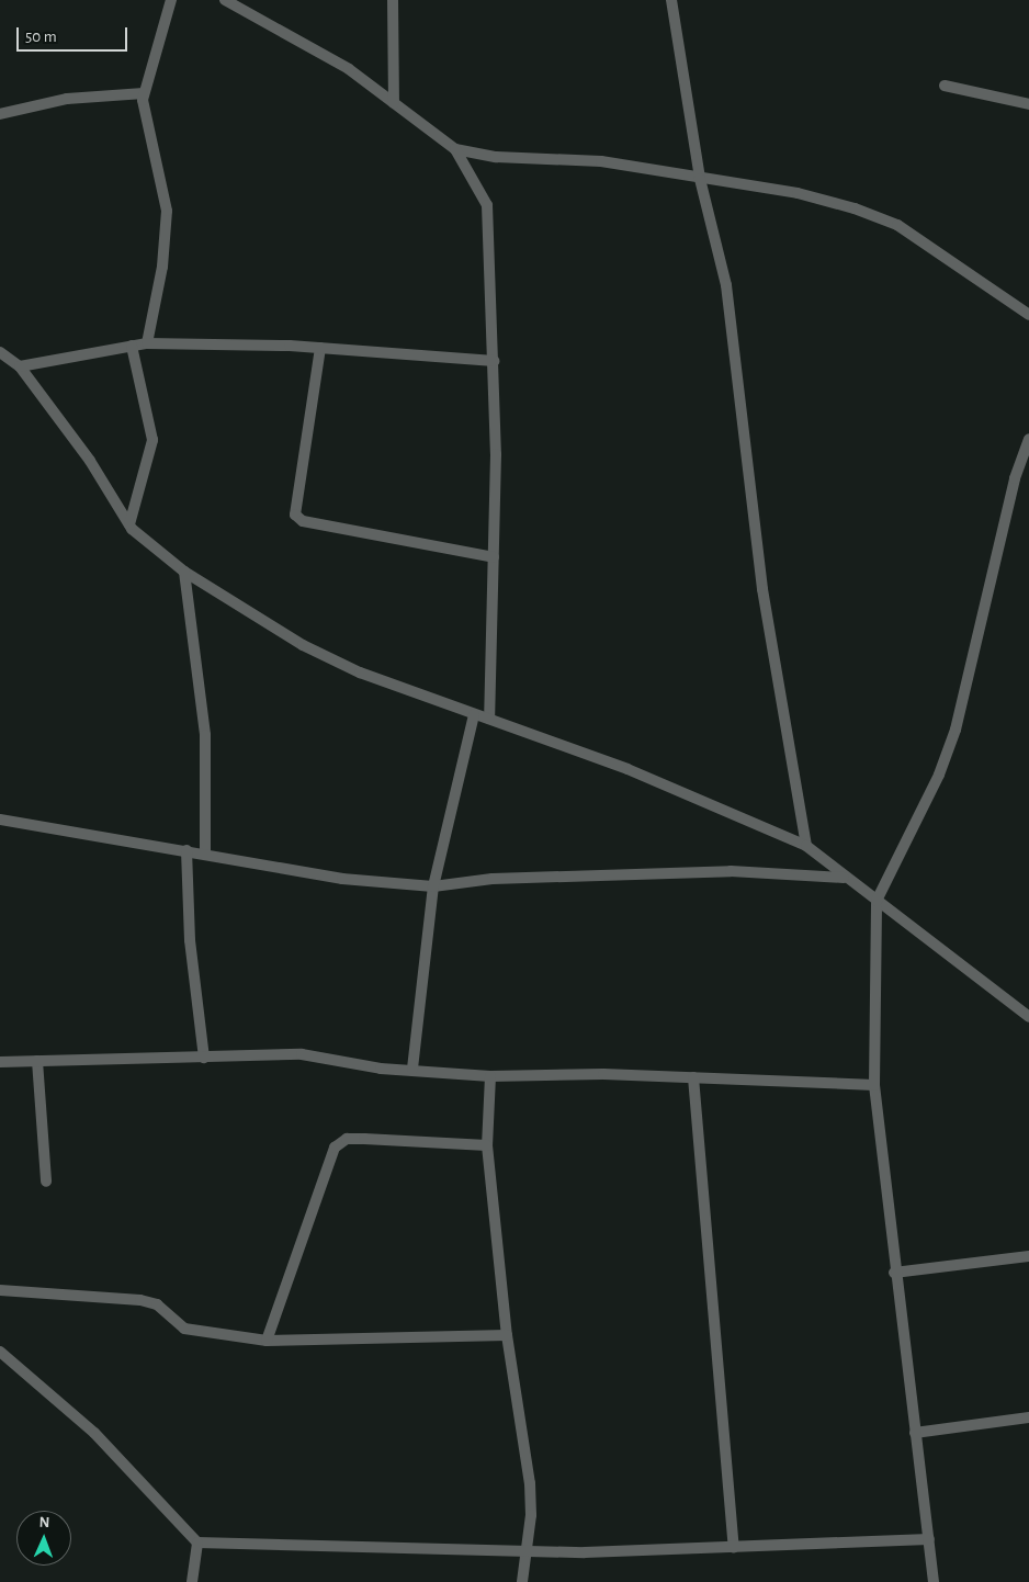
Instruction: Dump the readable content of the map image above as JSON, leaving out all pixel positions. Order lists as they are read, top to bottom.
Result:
{
  "scale_bar": "50 m",
  "north": "top"
}
